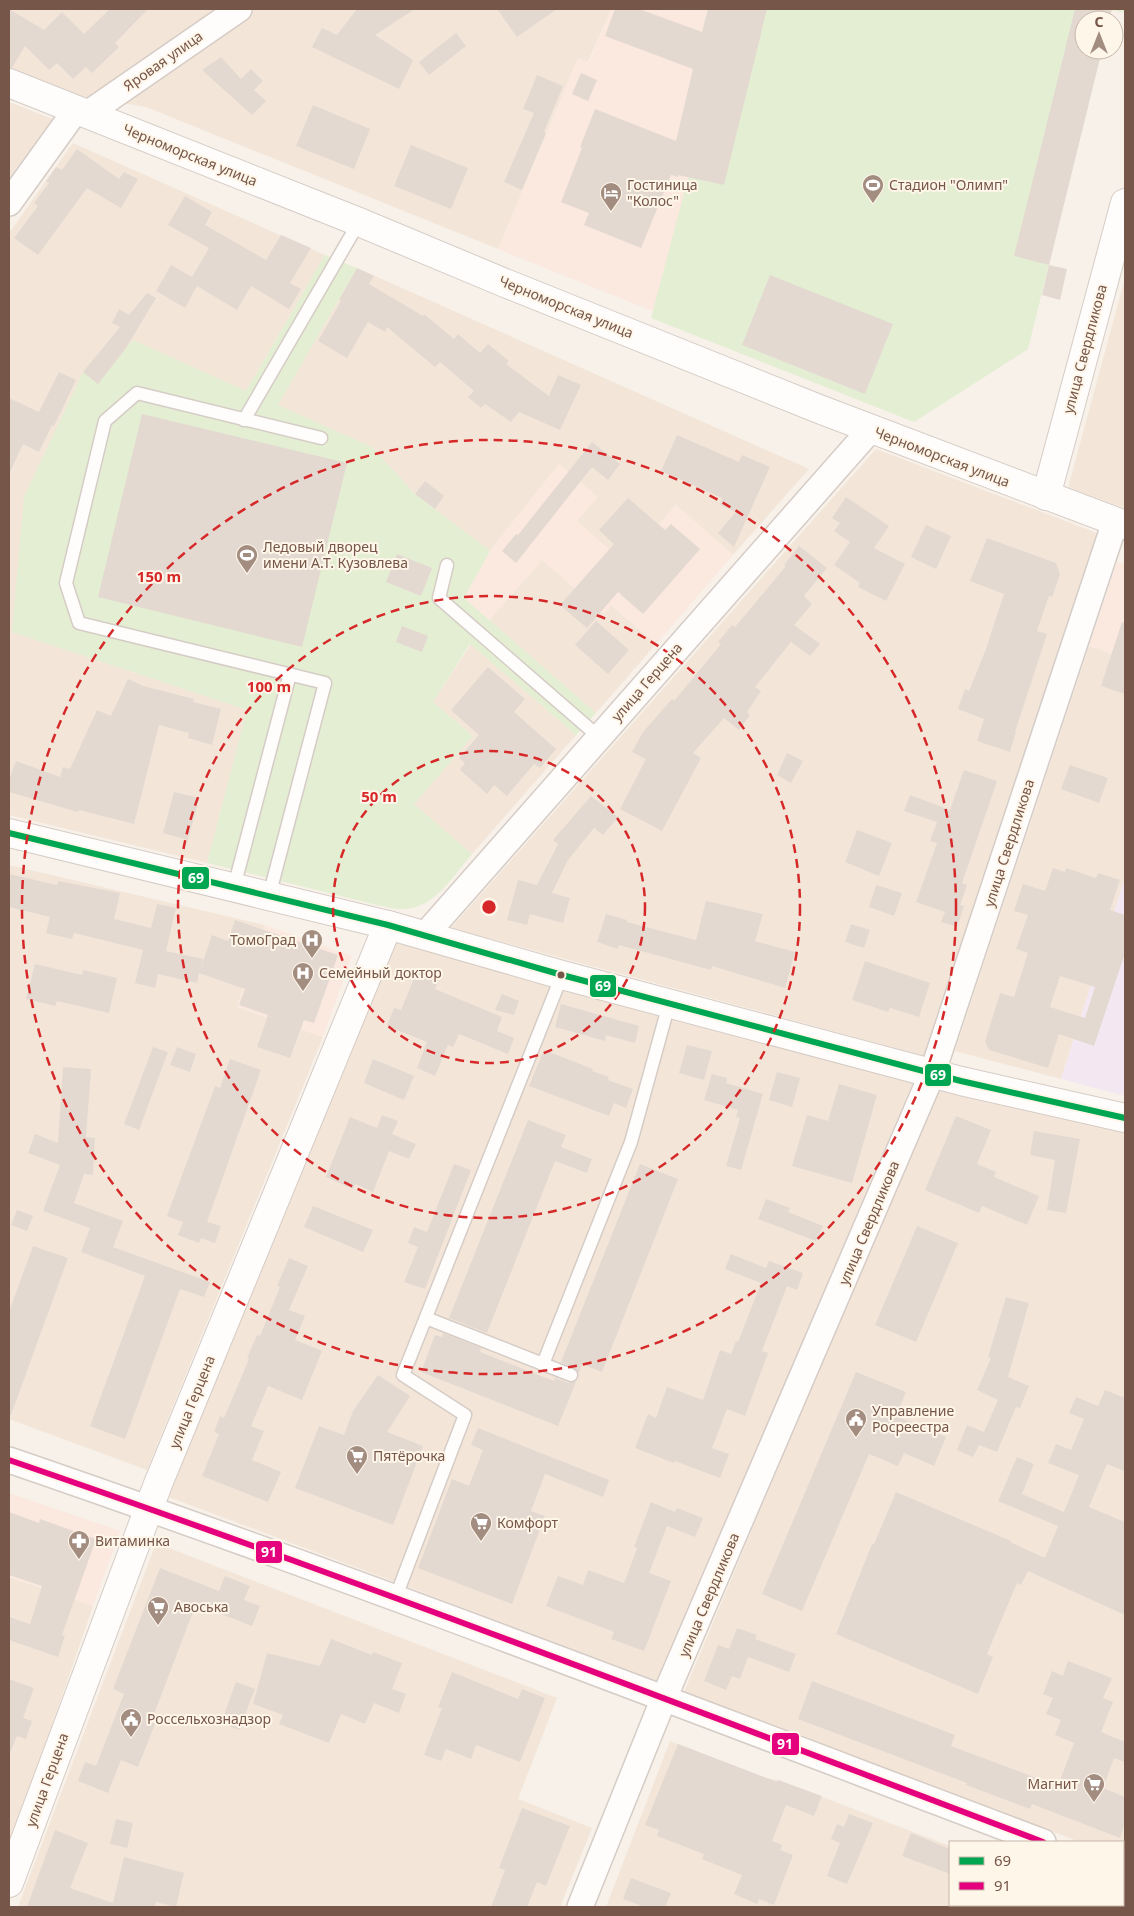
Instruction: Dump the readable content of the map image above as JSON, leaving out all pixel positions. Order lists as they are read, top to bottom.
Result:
{
  "streets": {
    "street": [
      "Яровая улица",
      "Черноморская улица",
      "улица Свердликова",
      "улица Герцена"
    ]
  },
  "crossings": [
    ["Яровая улица", "Черноморская улица"],
    ["Черноморская улица", "улица Свердликова"],
    ["Черноморская улица", "улица Герцена"]
  ],
  "places": {
    "sports": ["Стадион \"Олимп\"", "Ледовый дворец имени А.Т. Кузовлева"],
    "hotel": ["Гостиница \"Колос\""],
    "hospital": ["ТомоГрад", "Семейный доктор"],
    "public building": ["Управление Росреестра", "Россельхознадзор"],
    "supermarket": [
      "Пятёрочка",
      "Комфорт",
      "Авоська",
      "Магнит"
    ],
    "pharmacy": ["Витаминка"]
  },
  "lines": ["transit line 69", "transit line 91"],
  "legend": ["69", "91"],
  "north": "top",
  "rings": ["150 m", "100 m", "50 m"]
}
